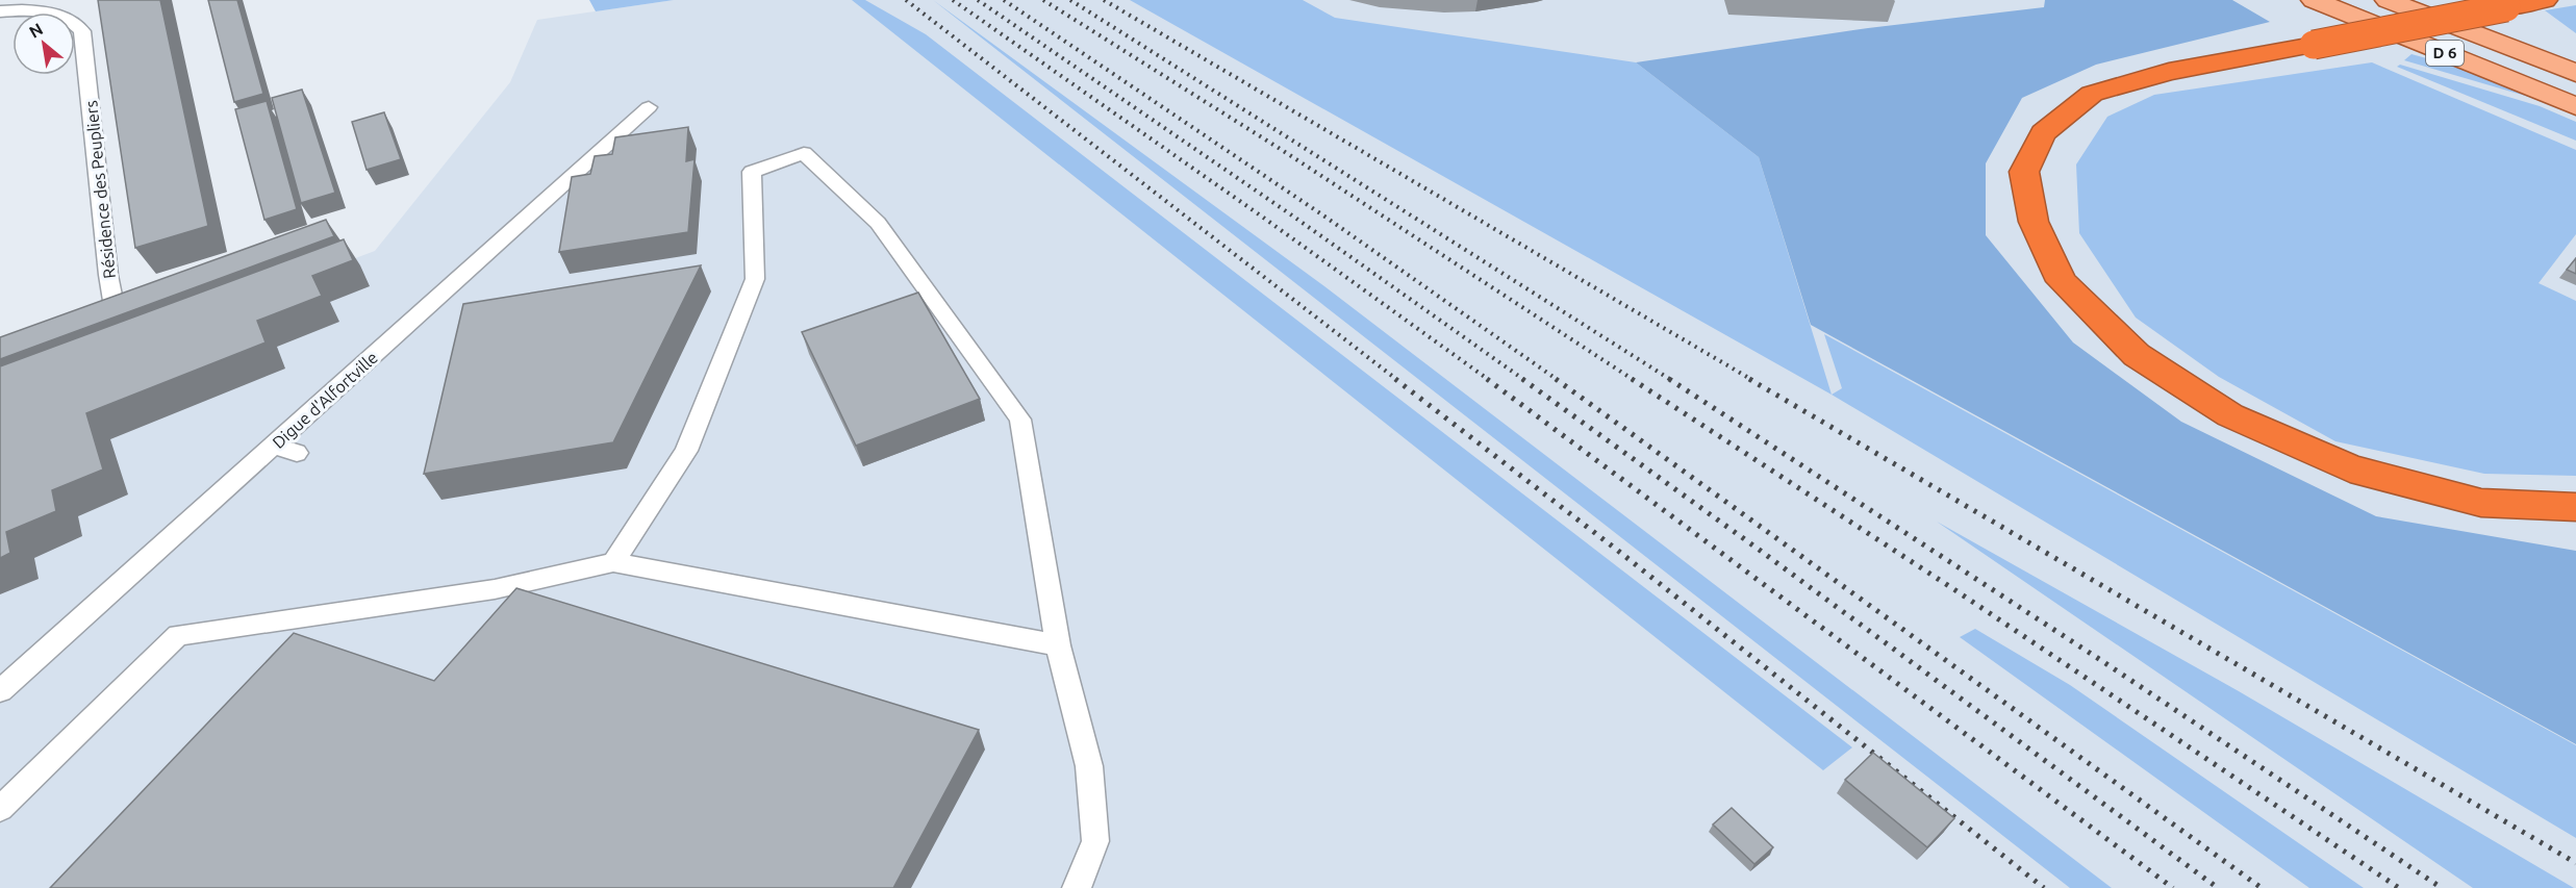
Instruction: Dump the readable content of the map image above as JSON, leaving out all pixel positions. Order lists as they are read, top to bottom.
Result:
{
  "streets": {
    "main road": ["D 6"],
    "lane": ["Résidence des Peupliers", "Digue d'Alfortville"]
  },
  "north": "top left"
}
